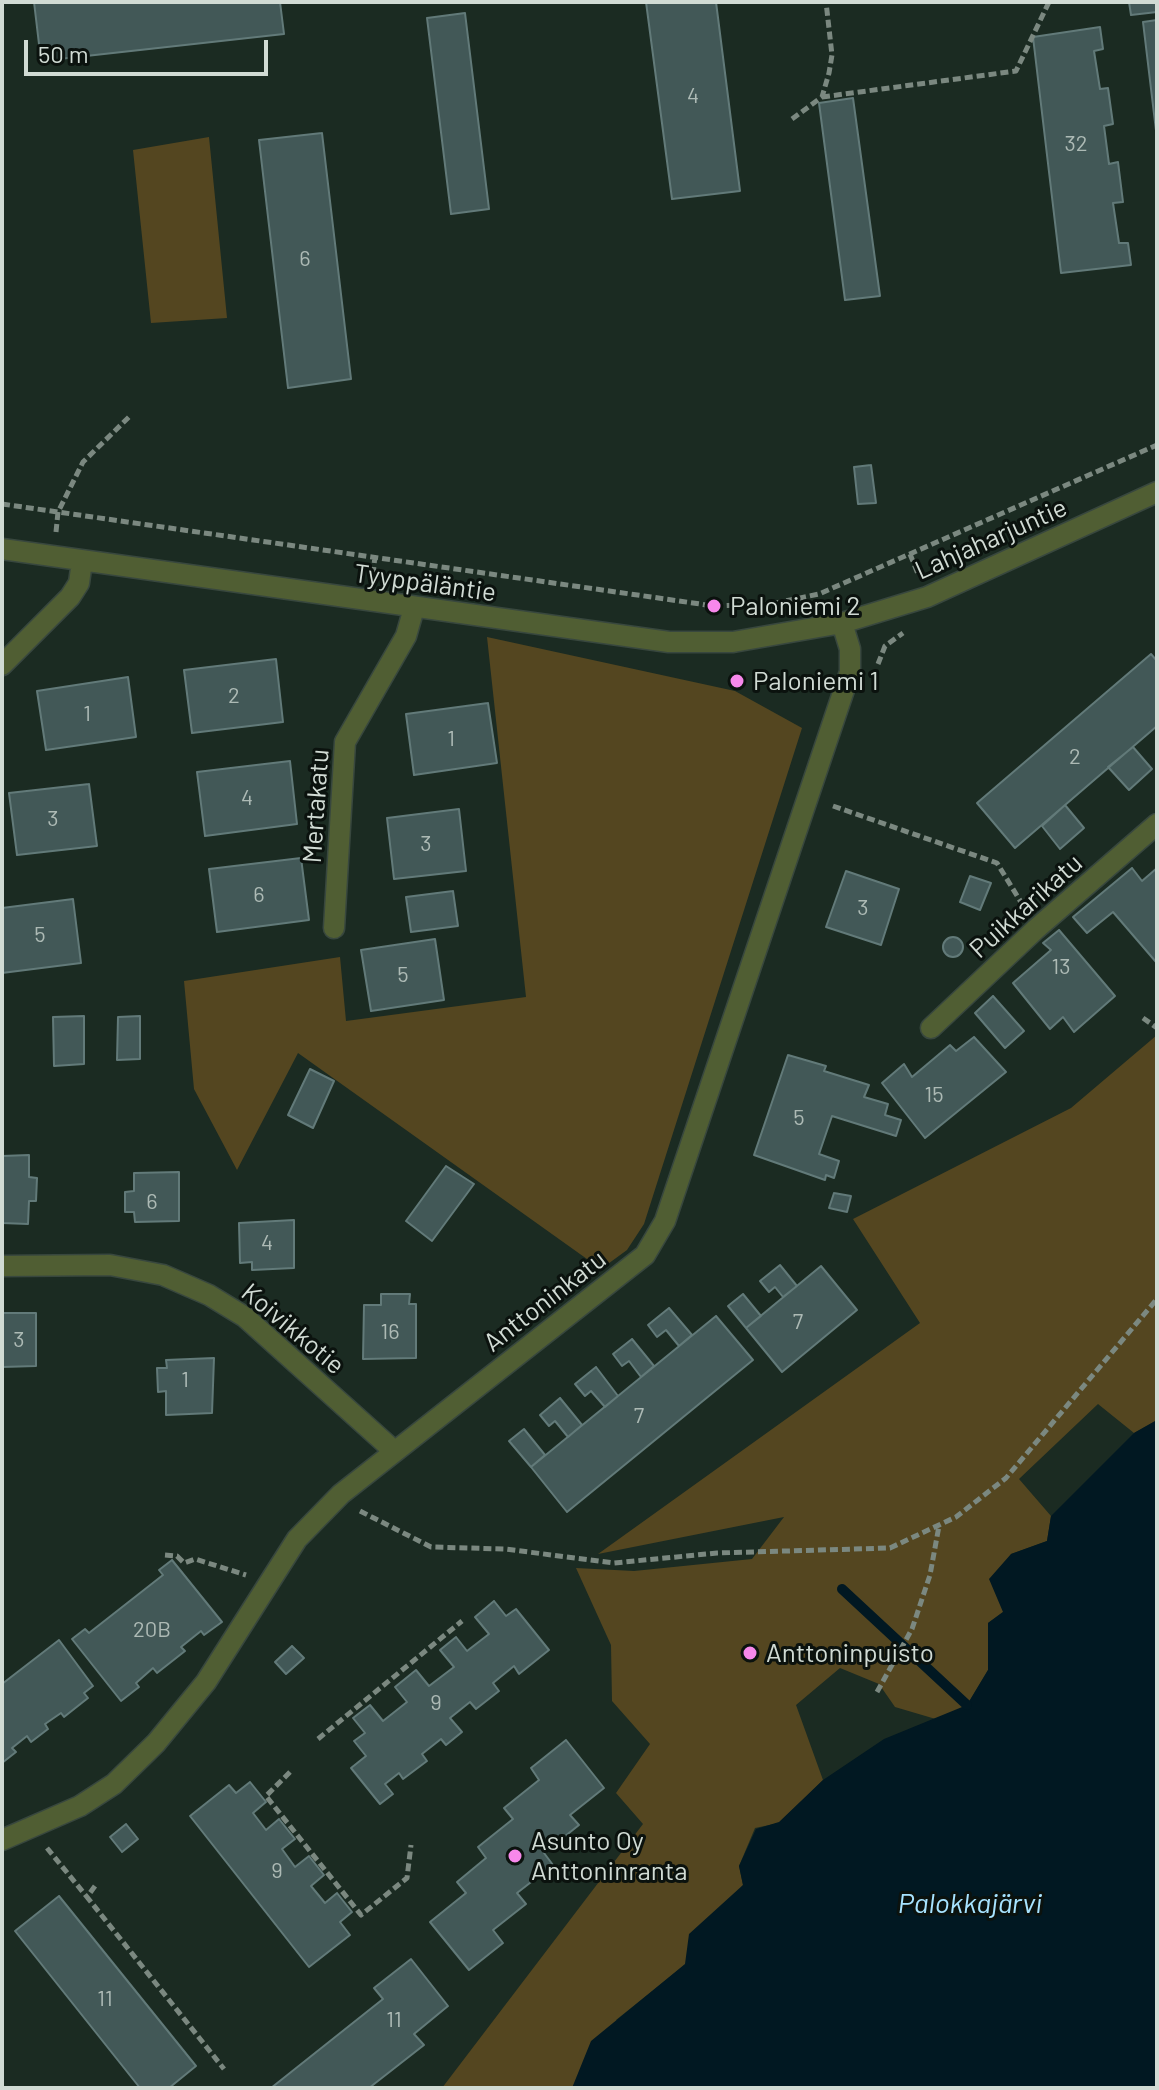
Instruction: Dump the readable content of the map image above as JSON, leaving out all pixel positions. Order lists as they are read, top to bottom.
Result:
{
  "streets": {
    "street": [
      "Lahjaharjuntie",
      "Tyyppäläntie",
      "Mertakatu",
      "Puikkarikatu",
      "Anttoninkatu",
      "Koivikkotie"
    ]
  },
  "crossings": [
    ["Lahjaharjuntie", "Tyyppäläntie"],
    ["Lahjaharjuntie", "Anttoninkatu"],
    ["Tyyppäläntie", "Mertakatu"],
    ["Tyyppäläntie", "Anttoninkatu"],
    ["Anttoninkatu", "Koivikkotie"]
  ],
  "water": ["Palokkajärvi"],
  "places": [
    "Paloniemi 2",
    "Paloniemi 1",
    "Anttoninpuisto",
    "Asunto Oy Anttoninranta"
  ],
  "house_numbers": [
    "4",
    "32",
    "6",
    "2",
    "1",
    "1",
    "2",
    "4",
    "3",
    "3",
    "6",
    "3",
    "5",
    "13",
    "5",
    "15",
    "5",
    "6",
    "4",
    "7",
    "16",
    "3",
    "1",
    "7",
    "20B",
    "9",
    "9",
    "11",
    "11"
  ],
  "scale_bar": "50 m"
}
